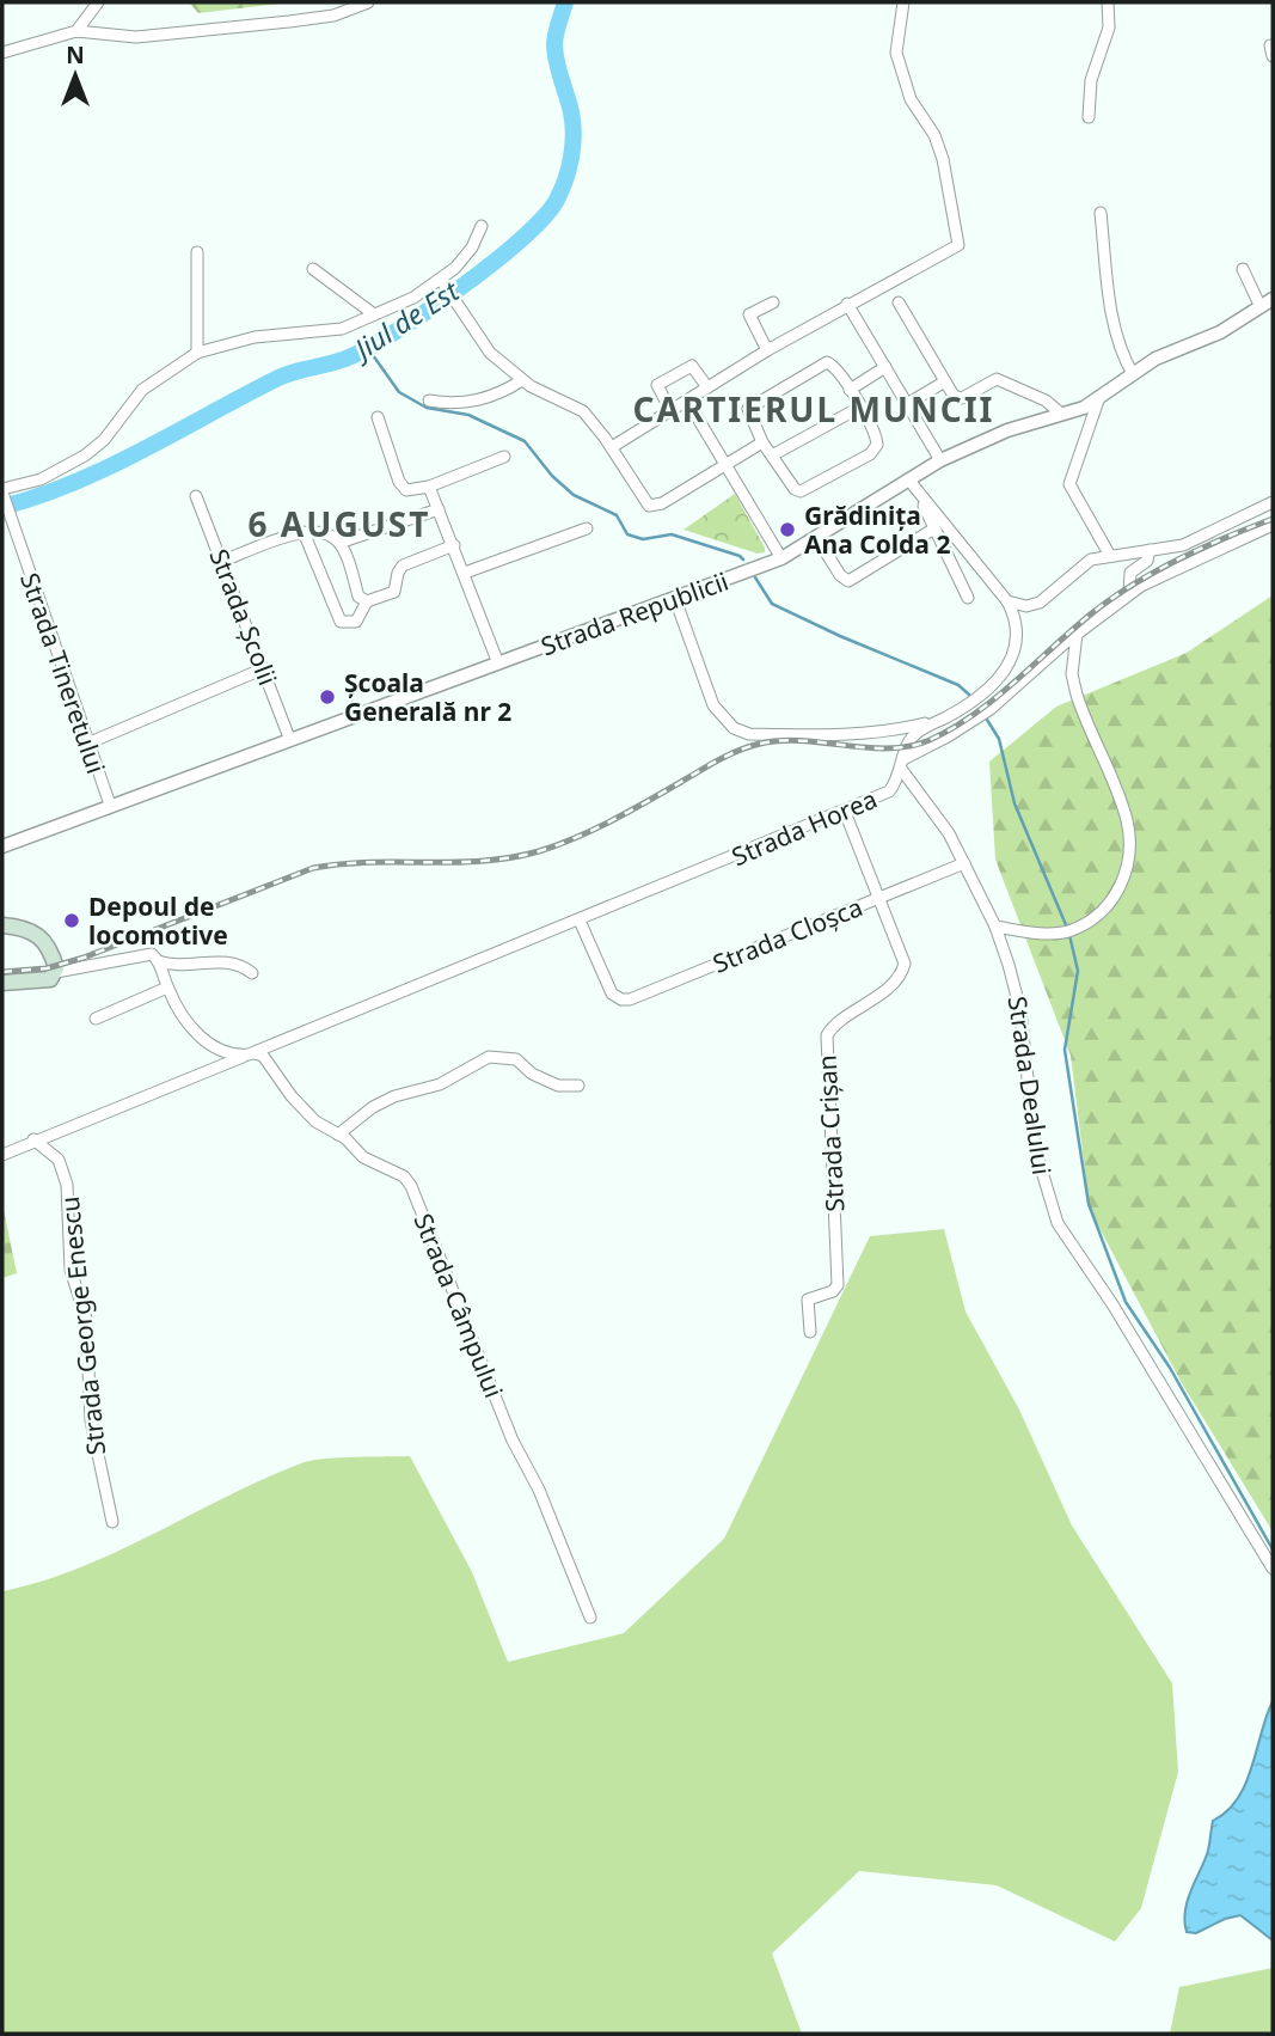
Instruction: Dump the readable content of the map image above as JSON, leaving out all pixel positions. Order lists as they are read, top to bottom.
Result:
{
  "streets": {
    "street": [
      "Strada Republicii",
      "Strada Școlii",
      "Strada Tineretului",
      "Strada Horea",
      "Strada Cloșca",
      "Strada Dealului",
      "Strada Crișan",
      "Strada Câmpului",
      "Strada George Enescu"
    ]
  },
  "crossings": [
    ["Strada Republicii", "Strada Școlii"],
    ["Strada Republicii", "Strada Tineretului"],
    ["Strada Horea", "Strada Cloșca"],
    ["Strada Horea", "Strada Dealului"],
    ["Strada Horea", "Strada Crișan"],
    ["Strada Cloșca", "Strada Dealului"],
    ["Strada Cloșca", "Strada Crișan"]
  ],
  "districts": ["CARTIERUL MUNCII", "6 AUGUST"],
  "water": ["Jiul de Est"],
  "places": ["Grădinița Ana Colda 2", "Școala Generală nr 2", "Depoul de locomotive"],
  "north": "top"
}
